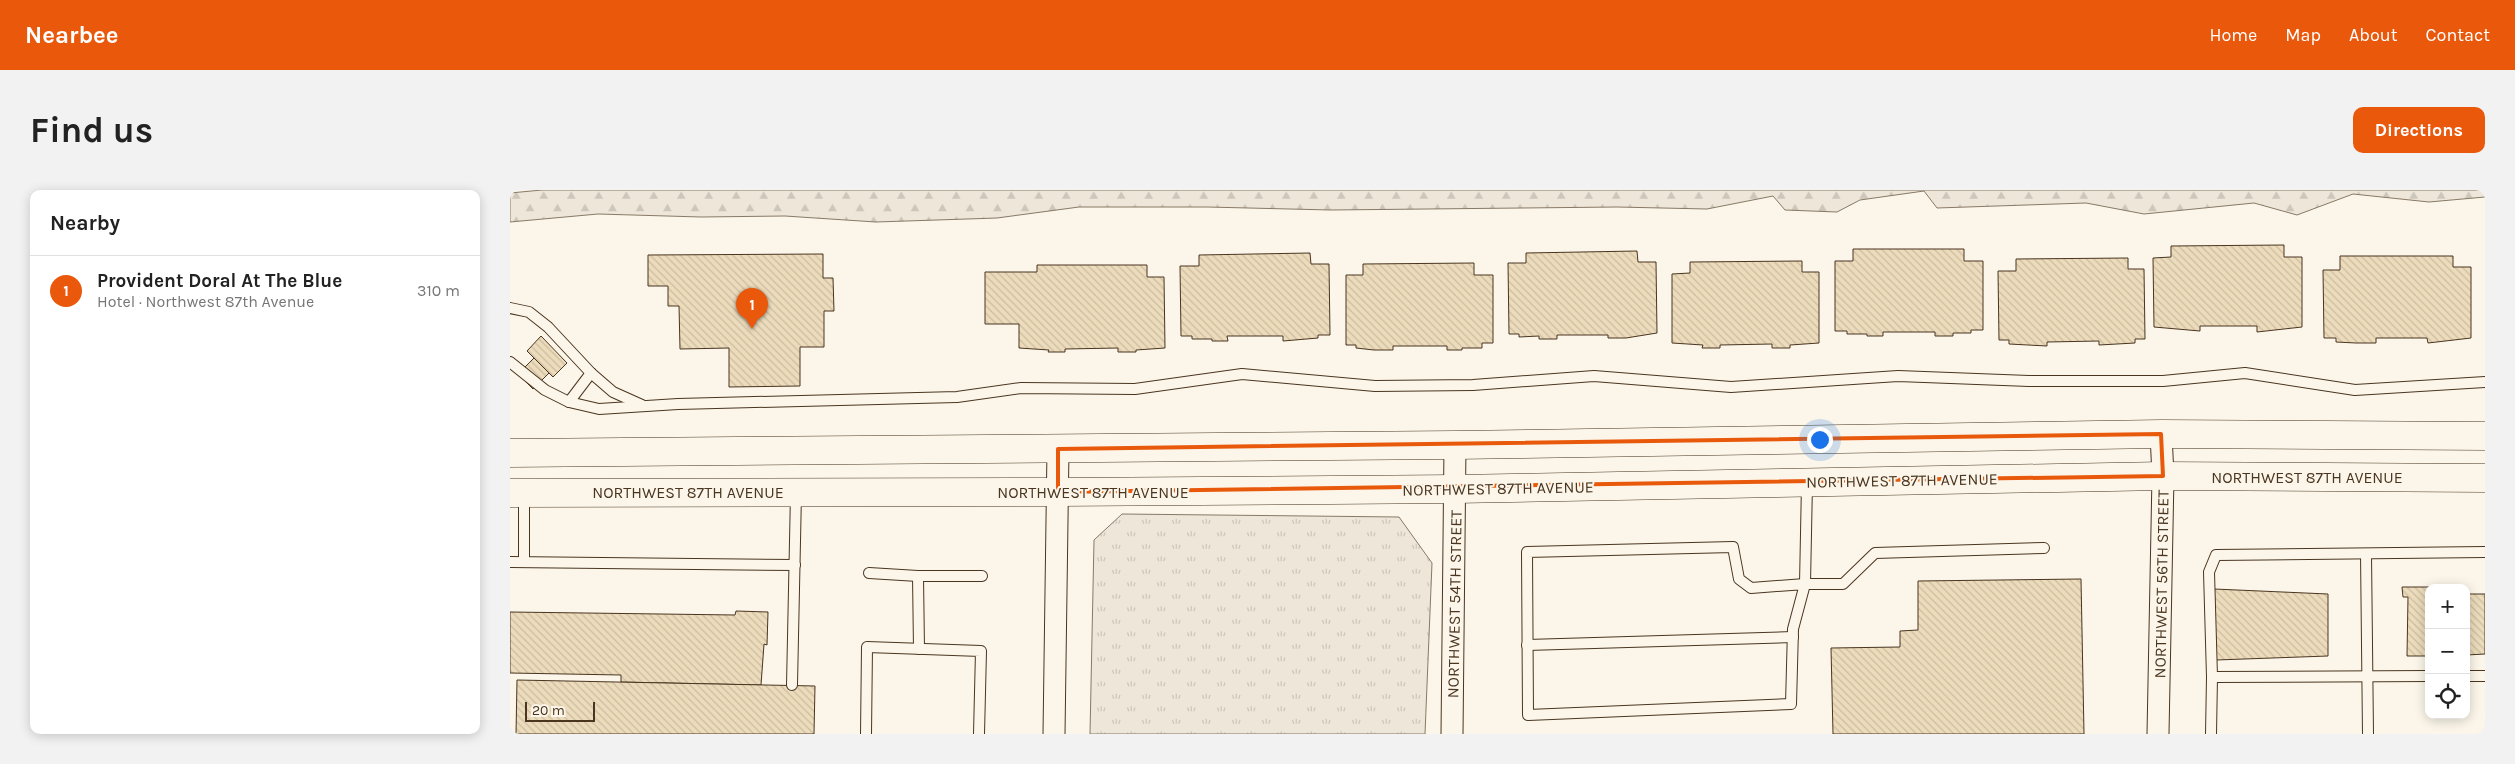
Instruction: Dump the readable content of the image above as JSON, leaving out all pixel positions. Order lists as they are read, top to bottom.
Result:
{
  "streets": {
    "main road": ["NORTHWEST 87TH AVENUE"],
    "street": ["NORTHWEST 56TH STREET", "NORTHWEST 54TH STREET"]
  },
  "crossings": [
    ["NORTHWEST 87TH AVENUE", "NORTHWEST 56TH STREET"],
    ["NORTHWEST 87TH AVENUE", "NORTHWEST 54TH STREET"]
  ],
  "scale_bar": "20 m",
  "page": {
    "header": "Nearbee",
    "nav": [
      "Home",
      "Map",
      "About",
      "Contact"
    ],
    "buttons": "Directions",
    "title": "Find us",
    "heading": "Nearby",
    "list": [
      {
        "mark": "1",
        "name": "Provident Doral At The Blue",
        "note": "Hotel · Northwest 87th Avenue",
        "value": "310 m"
      }
    ],
    "pins": "1",
    "map_buttons": ["+", "−"],
    "scale": "20 m"
  }
}
